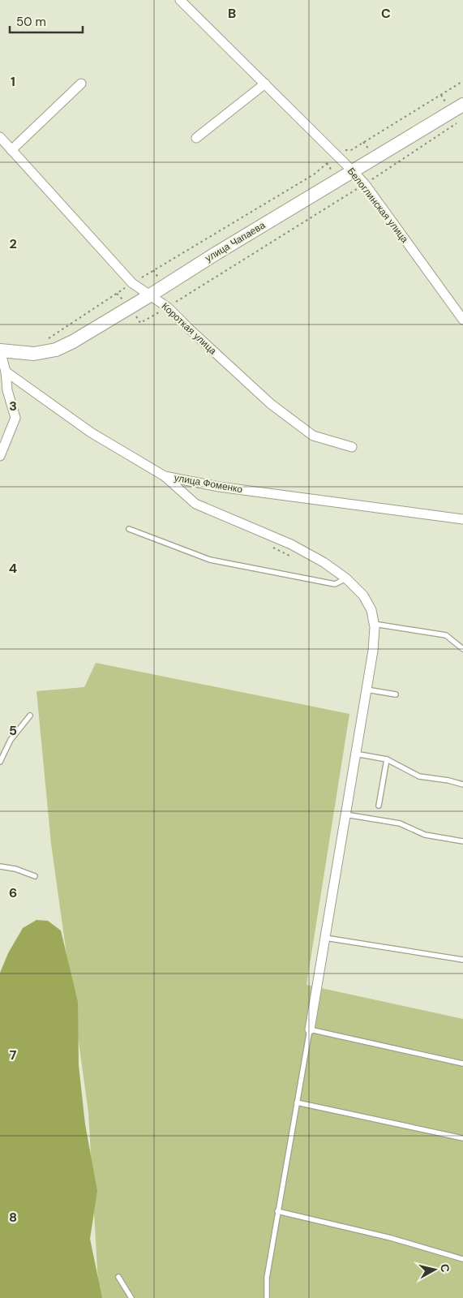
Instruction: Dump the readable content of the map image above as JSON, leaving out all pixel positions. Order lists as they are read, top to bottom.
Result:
{
  "streets": {
    "main road": ["улица Чапаева"],
    "street": ["Белоглинская улица", "Короткая улица", "улица Фоменко"]
  },
  "crossings": [
    ["Белоглинская улица", "улица Чапаева"],
    ["улица Чапаева", "Короткая улица"]
  ],
  "scale_bar": "50 m",
  "north": "right",
  "grid": {
    "columns": ["B", "C"],
    "rows": [
      "1",
      "2",
      "3",
      "4",
      "5",
      "6",
      "7",
      "8"
    ]
  }
}
